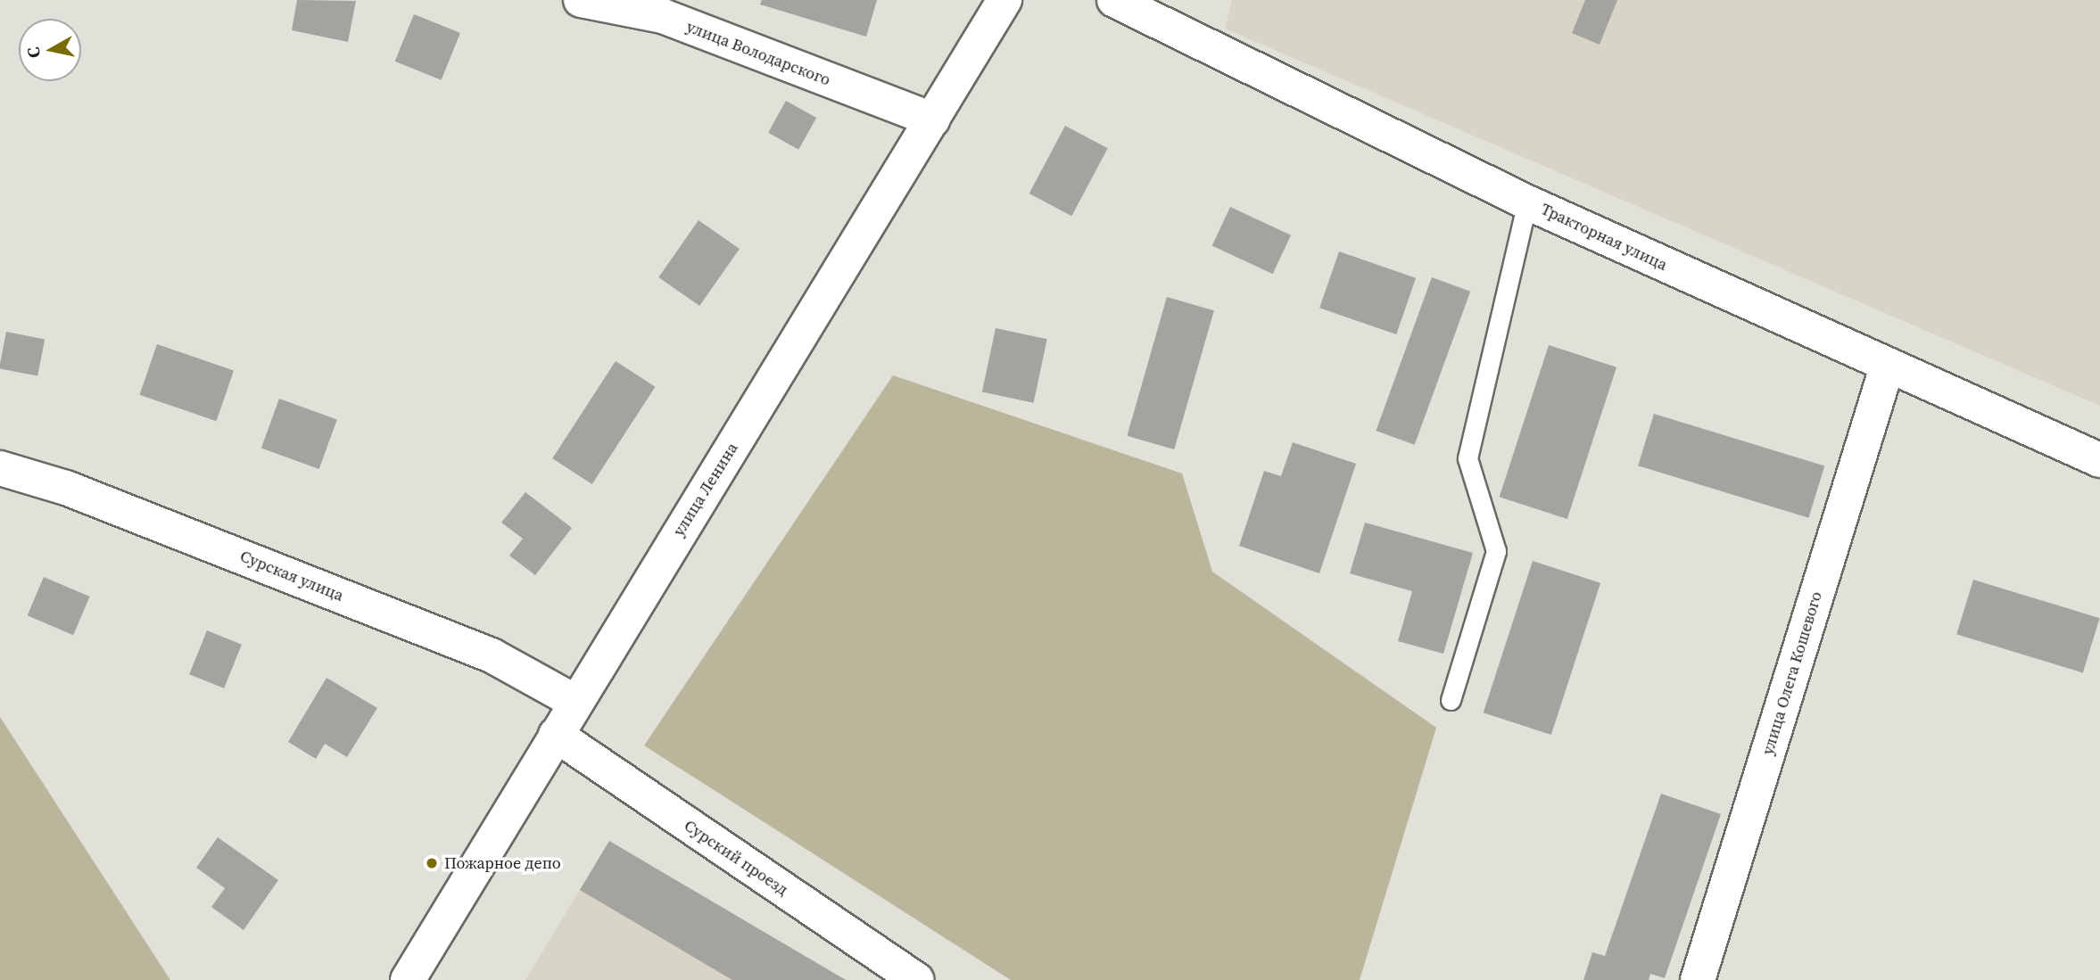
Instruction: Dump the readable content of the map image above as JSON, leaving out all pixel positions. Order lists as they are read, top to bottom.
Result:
{
  "streets": {
    "street": [
      "улица Володарского",
      "Тракторная улица",
      "улица Ленина",
      "Сурская улица",
      "улица Олега Кошевого",
      "Сурский проезд"
    ]
  },
  "crossings": [
    ["улица Володарского", "улица Ленина"],
    ["Тракторная улица", "улица Олега Кошевого"],
    ["улица Ленина", "Сурская улица"],
    ["улица Ленина", "Сурский проезд"]
  ],
  "places": ["Пожарное депо"],
  "north": "left"
}
